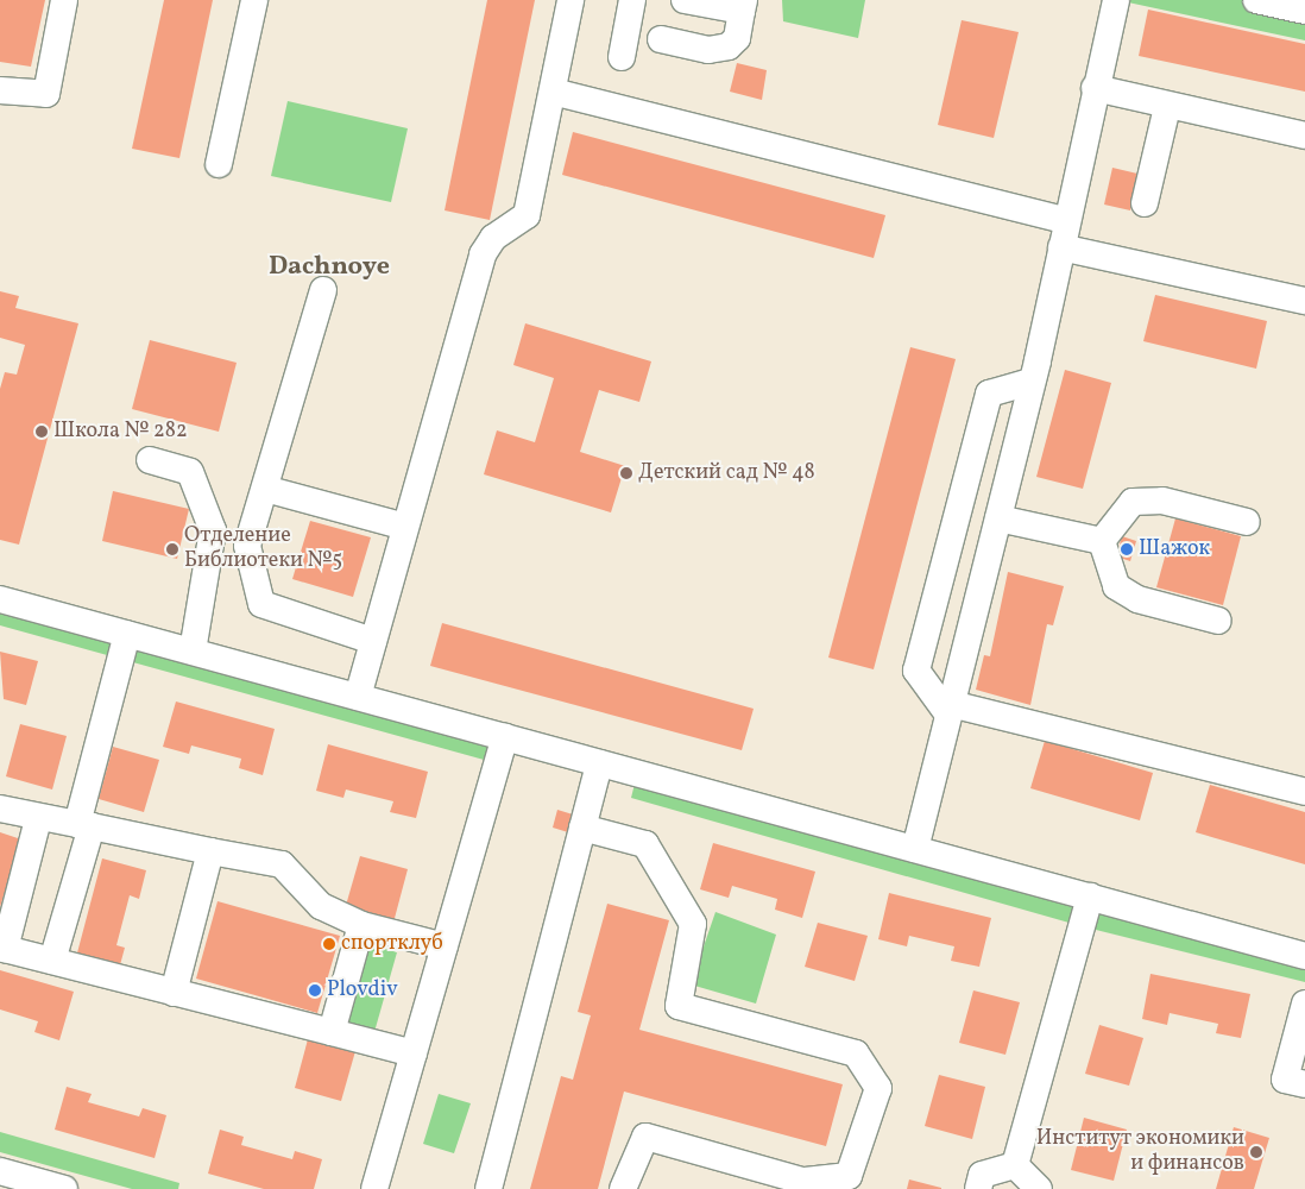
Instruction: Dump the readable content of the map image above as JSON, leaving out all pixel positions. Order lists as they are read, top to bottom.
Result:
{
  "districts": ["Dachnoye"],
  "places": [
    "Школа № 282",
    "Детский сад № 48",
    "Отделение Библиотеки №5",
    "Шажок",
    "спортклуб",
    "Plovdiv",
    "Институт экономики и финансов"
  ]
}
